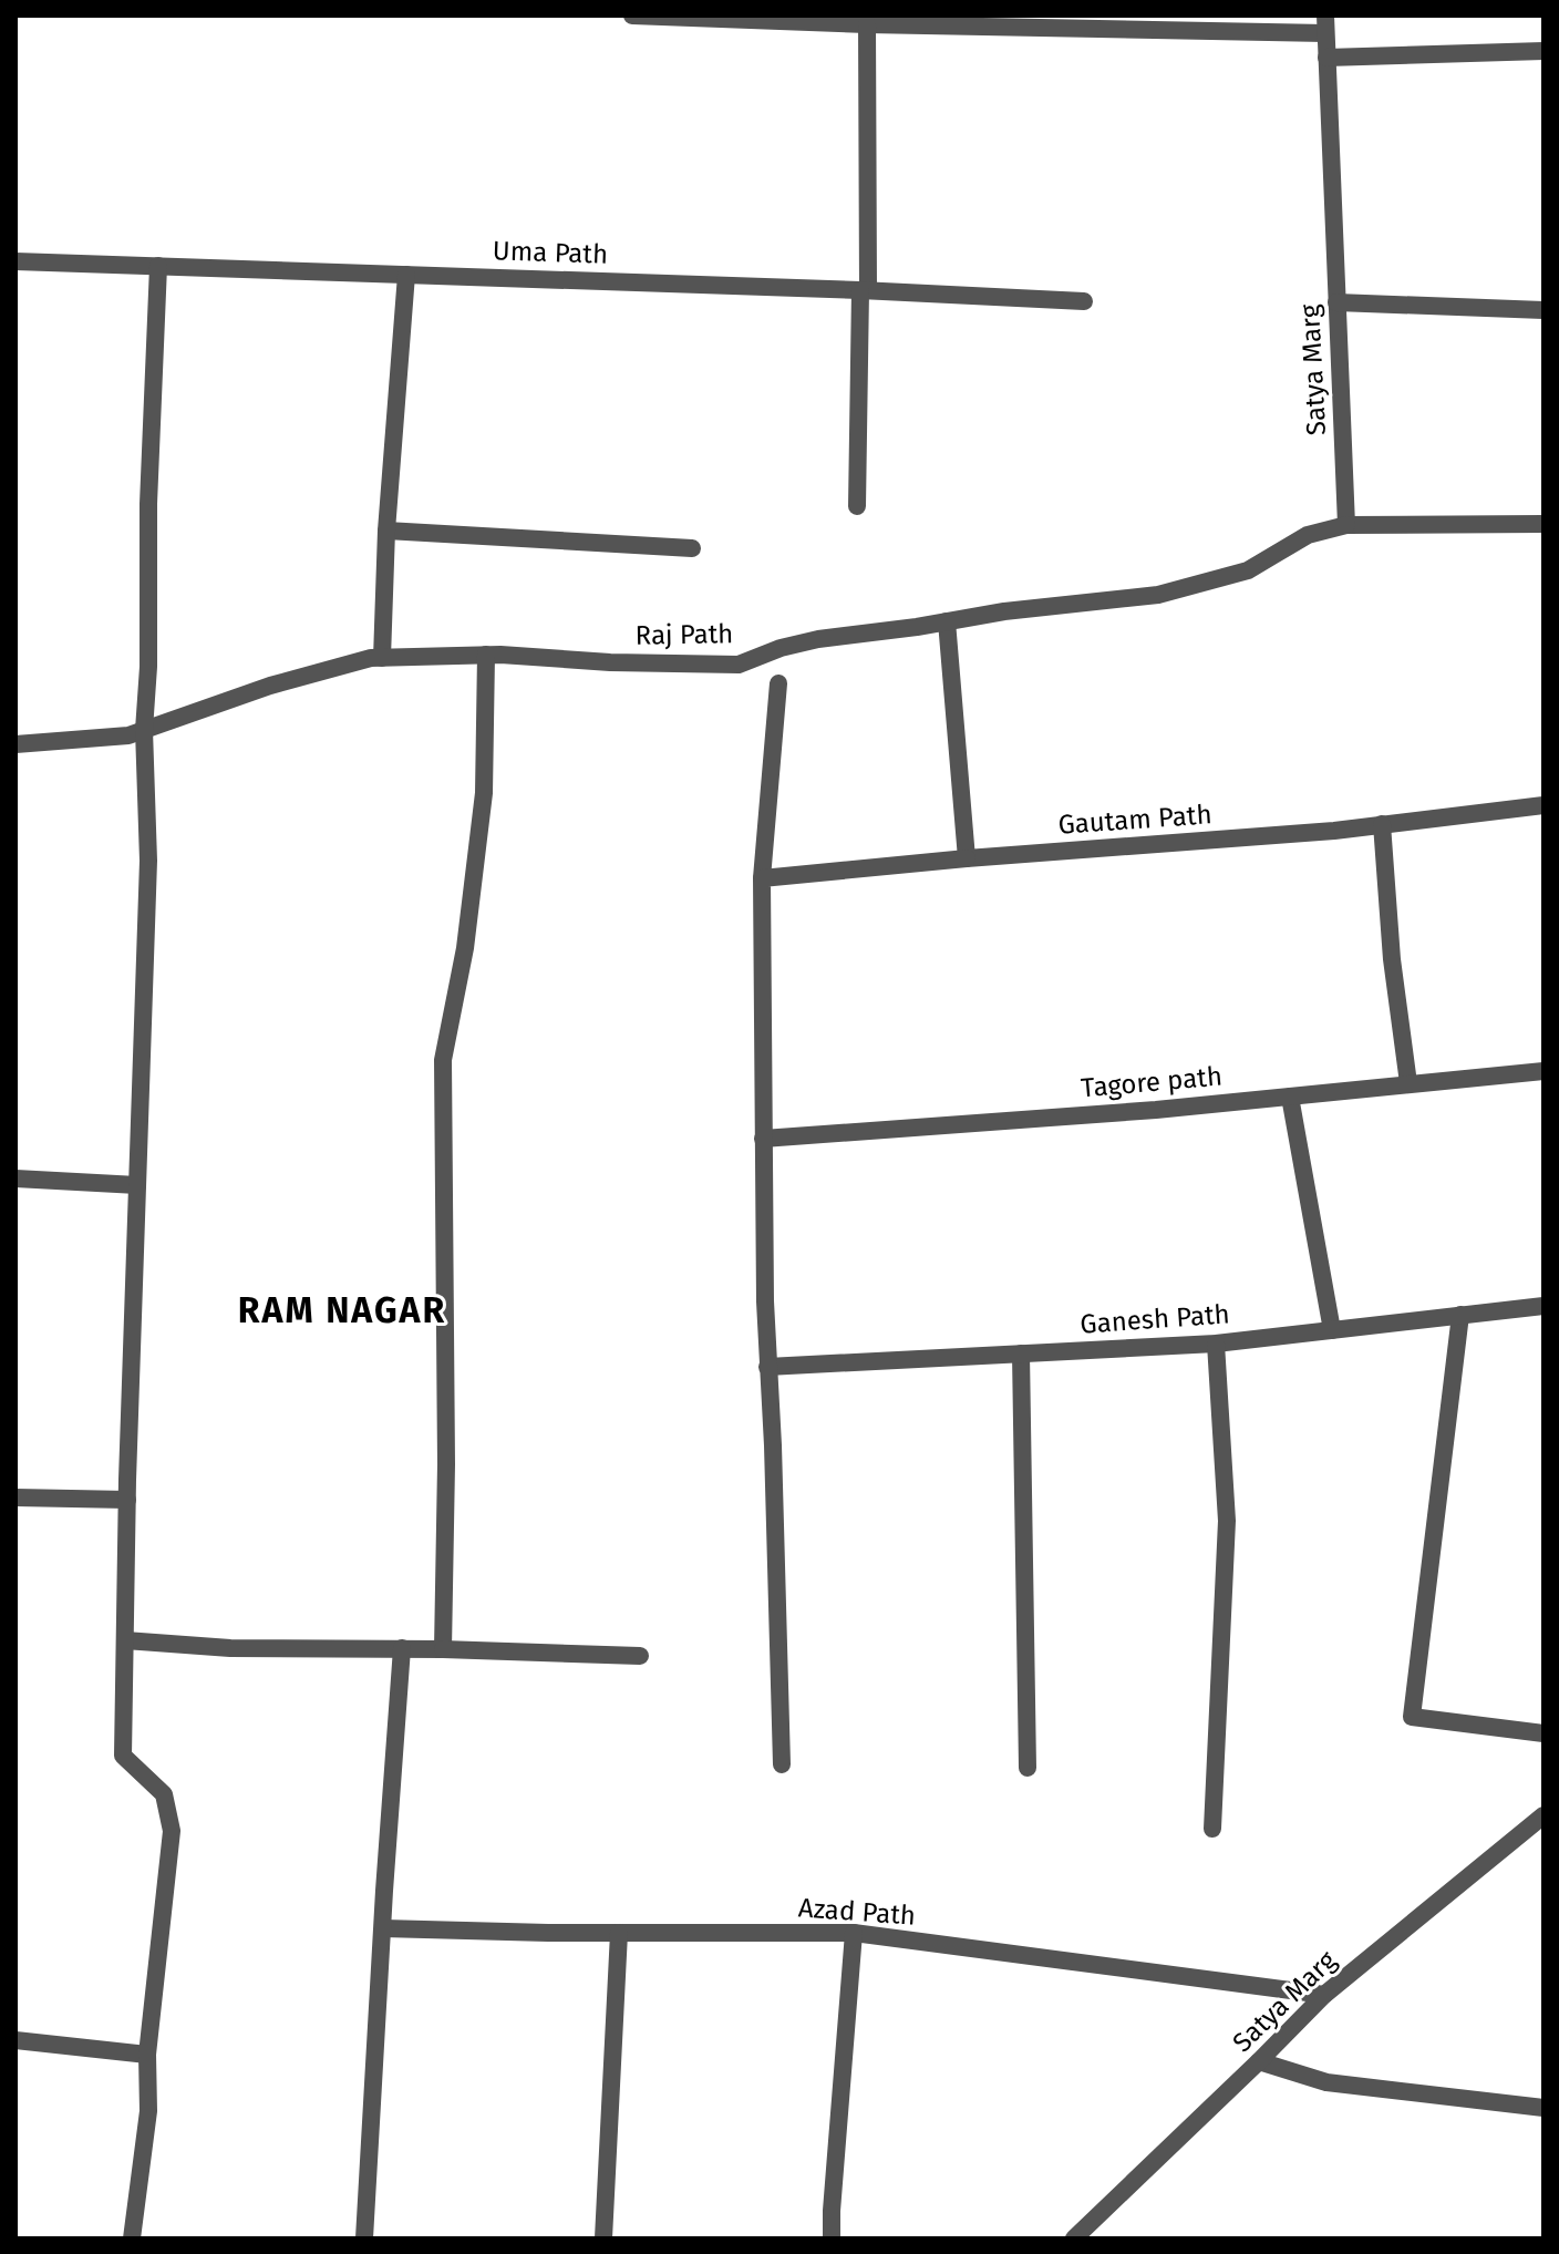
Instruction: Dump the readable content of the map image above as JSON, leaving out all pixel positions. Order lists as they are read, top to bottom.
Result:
{
  "streets": {
    "street": [
      "Uma Path",
      "Satya Marg",
      "Raj Path",
      "Gautam Path",
      "Tagore path",
      "Ganesh Path",
      "Azad Path"
    ]
  },
  "crossings": [
    ["Satya Marg", "Raj Path"],
    ["Satya Marg", "Azad Path"]
  ],
  "districts": ["RAM NAGAR"]
}
